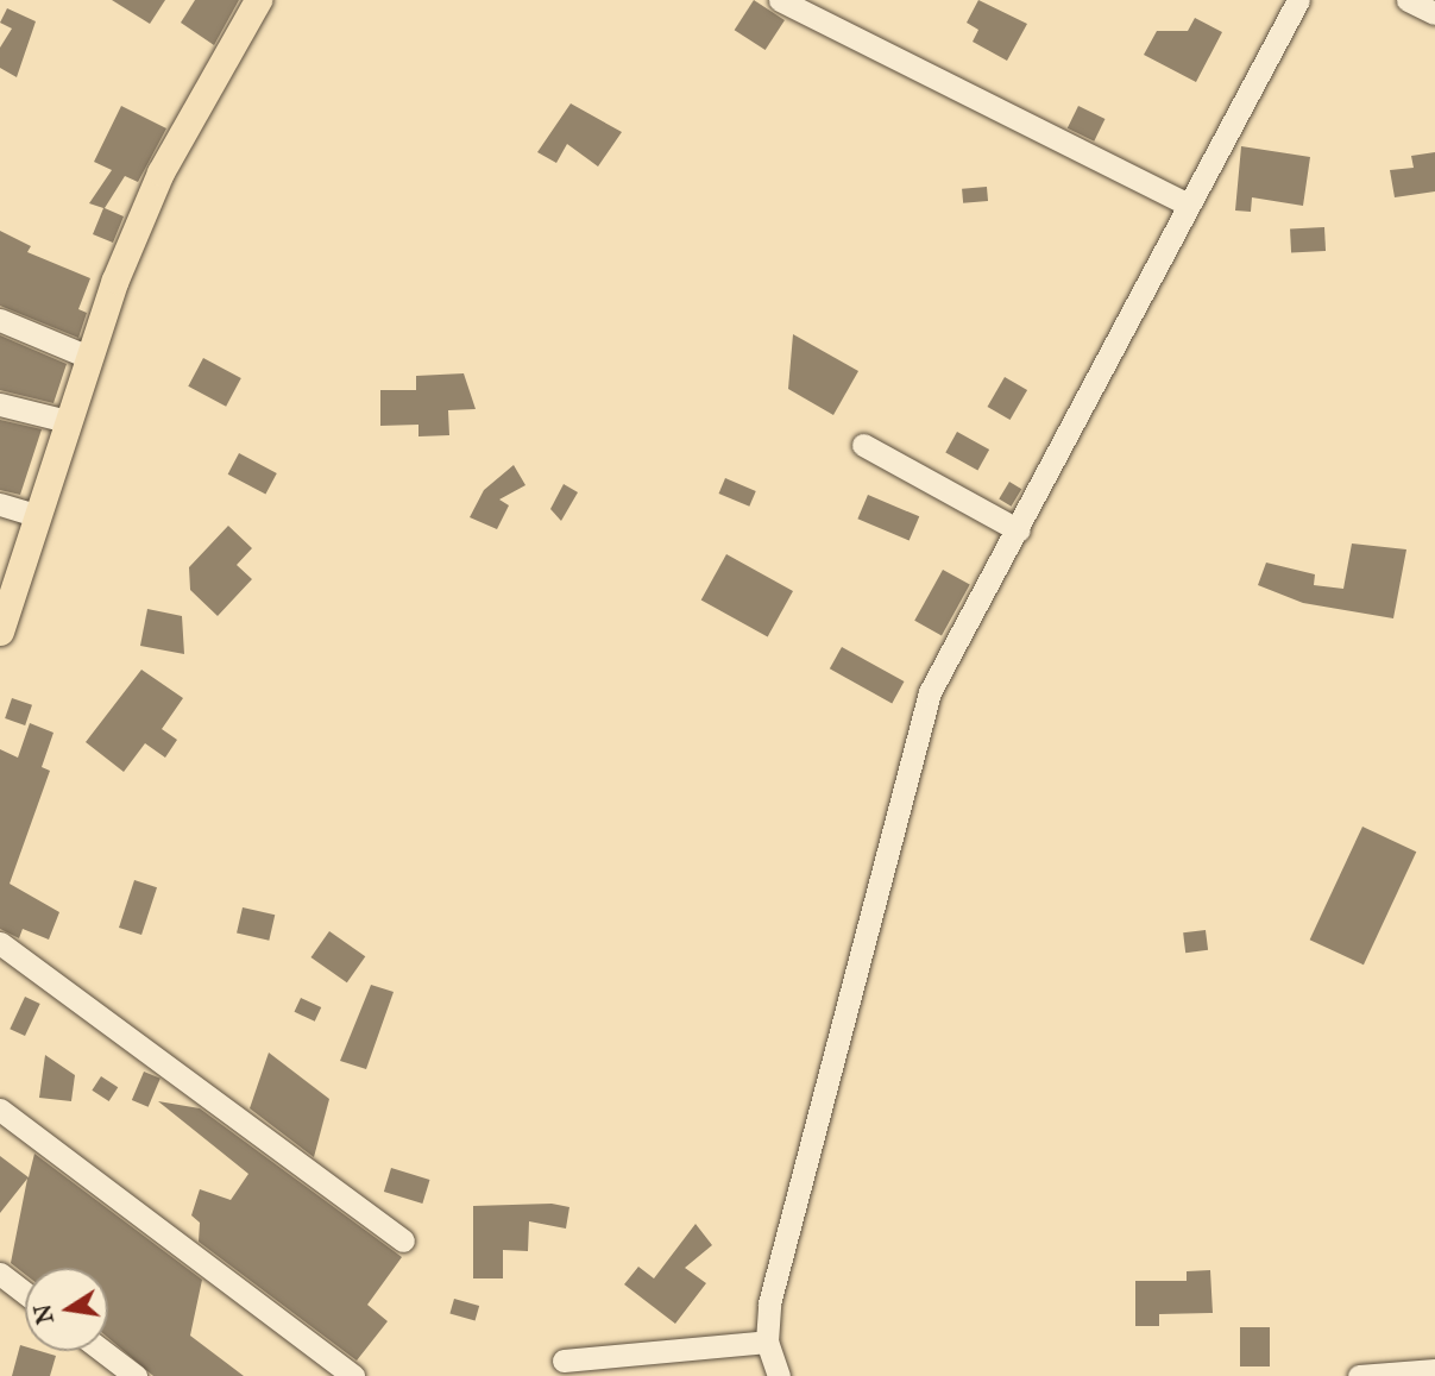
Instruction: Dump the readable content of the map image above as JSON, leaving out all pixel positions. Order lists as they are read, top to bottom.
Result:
{
  "north": "left"
}
